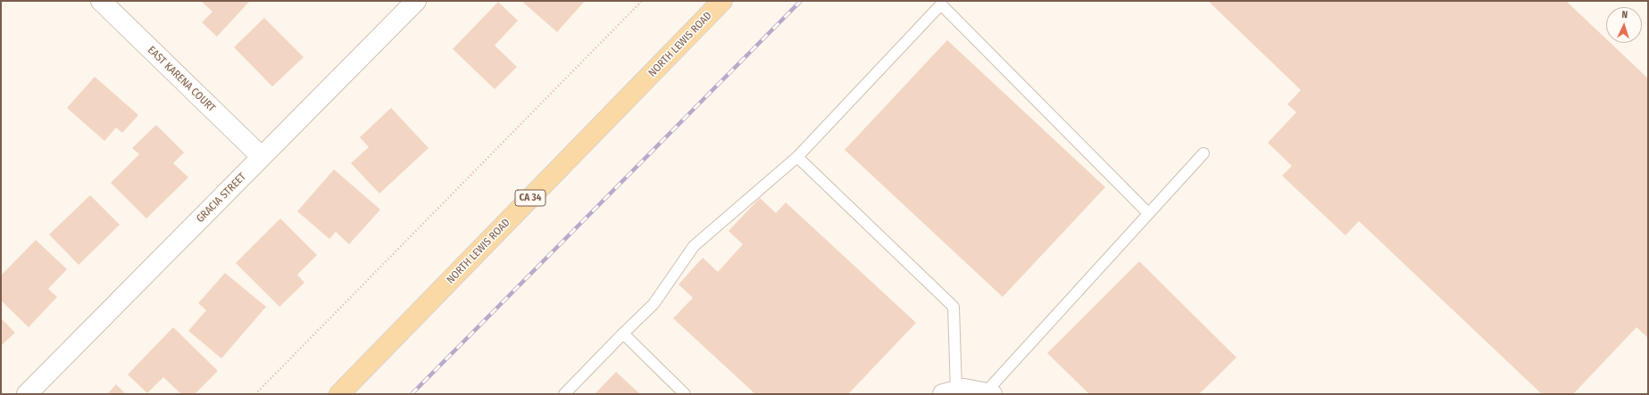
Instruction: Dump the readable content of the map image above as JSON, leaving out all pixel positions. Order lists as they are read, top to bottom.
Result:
{
  "streets": {
    "main road": ["NORTH LEWIS ROAD", "CA 34"],
    "street": ["EAST KARENA COURT", "GRACIA STREET"]
  },
  "crossings": [
    ["EAST KARENA COURT", "GRACIA STREET"]
  ],
  "north": "top"
}
